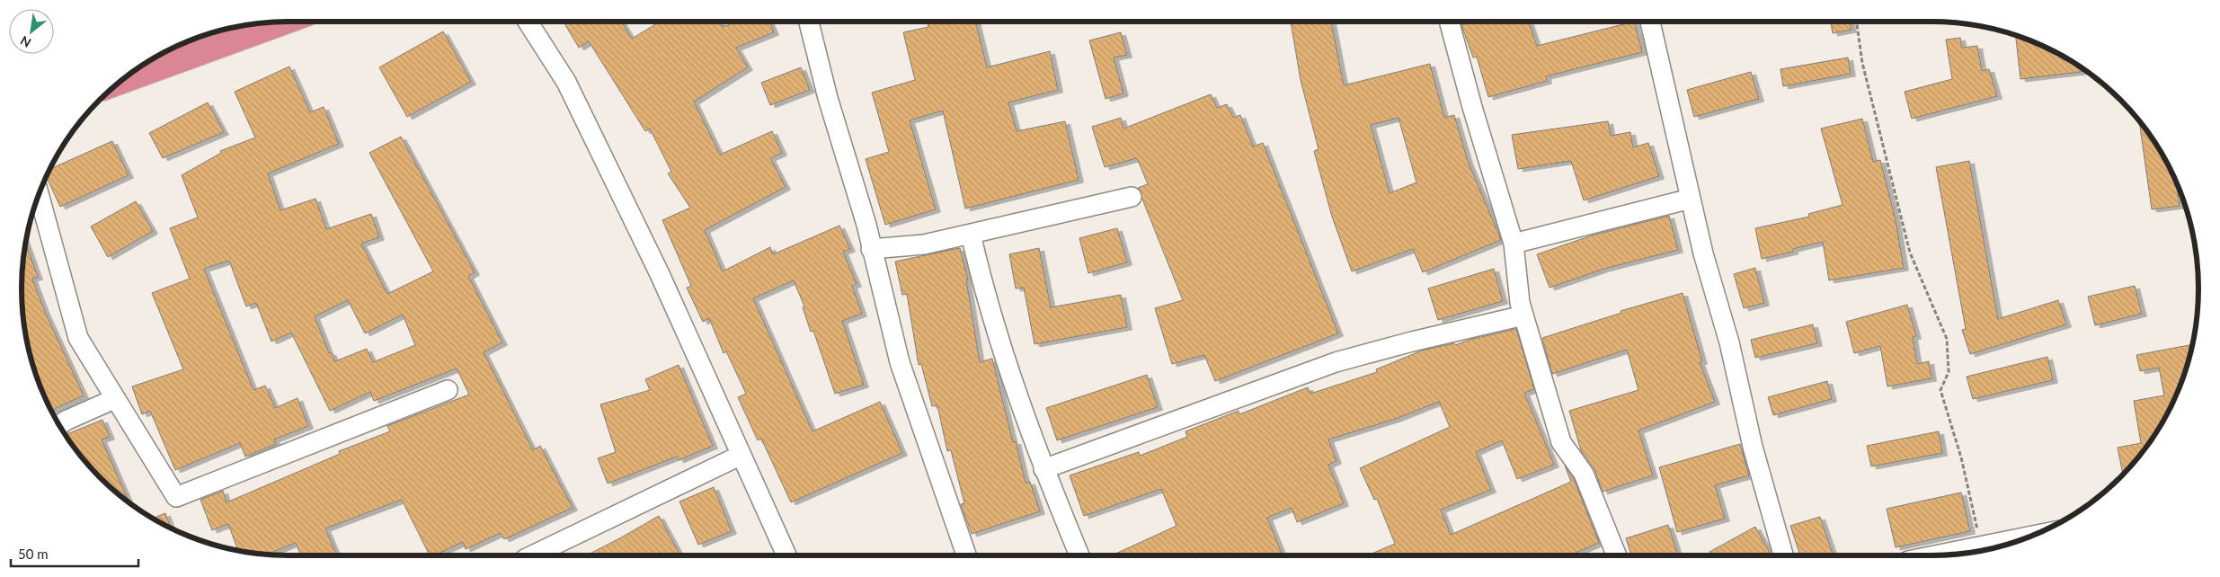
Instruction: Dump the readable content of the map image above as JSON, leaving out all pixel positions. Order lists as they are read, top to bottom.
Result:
{
  "scale_bar": "50 m",
  "north": "bottom left"
}
